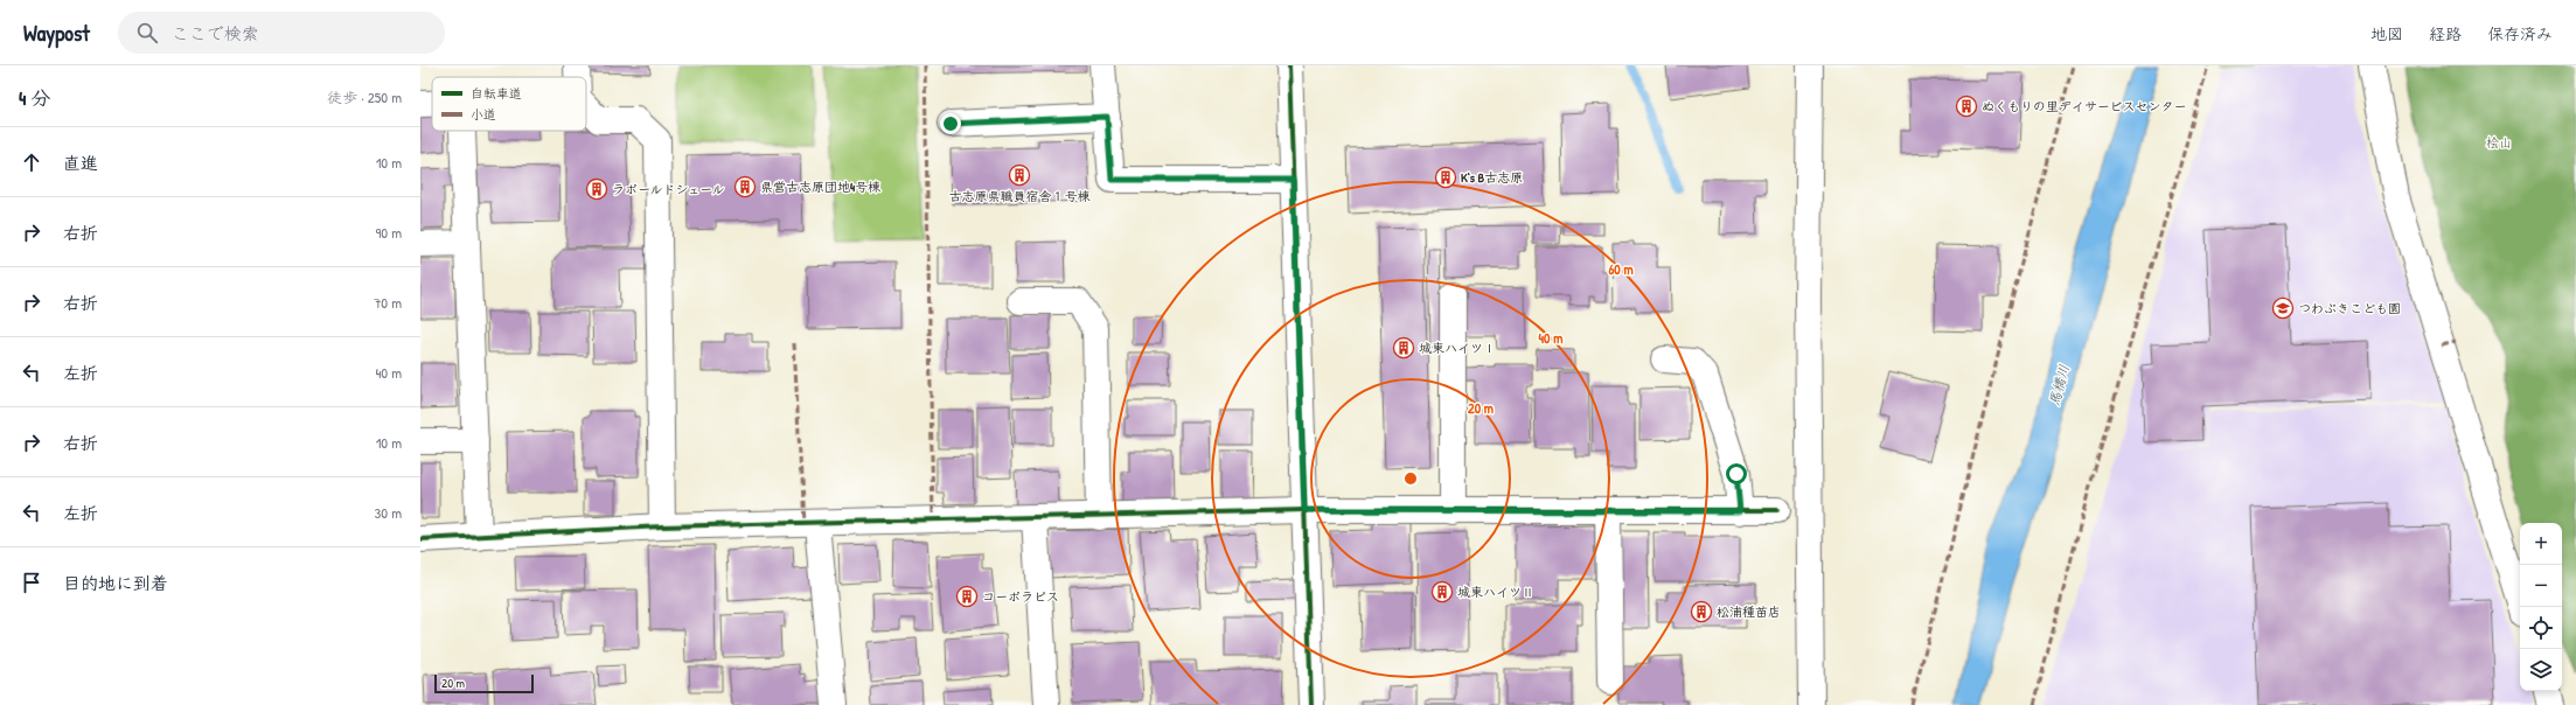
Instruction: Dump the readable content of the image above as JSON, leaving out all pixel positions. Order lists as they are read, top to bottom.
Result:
{
  "water": ["馬橋川"],
  "parks": ["桧山"],
  "places": {
    "building": [
      "ぬくもりの里デイサービスセンター",
      "古志原県職員宿舎１号棟",
      "K‘s B古志原",
      "県営古志原団地4号棟",
      "ラポールドシェール",
      "城東ハイツⅠ",
      "城東ハイツⅡ",
      "コーポラピス",
      "松浦種苗店"
    ],
    "school or university": ["つわぶきこども園"]
  },
  "legend": ["自転車道", "小道"],
  "scale_bar": "20 m",
  "page": {
    "header": "Waypost",
    "search": "ここで検索",
    "nav": ["地図", "経路", "保存済み"],
    "heading": ["4 分", "徒歩 · 250 m"],
    "list": [
      ["直進", "10 m"],
      ["右折", "90 m"],
      ["右折", "70 m"],
      ["左折", "40 m"],
      ["右折", "10 m"],
      ["左折", "30 m"],
      "目的地に到着"
    ],
    "map_buttons": ["+", "−"],
    "scale": "20 m"
  },
  "rings": ["60 m", "40 m", "20 m"]
}
